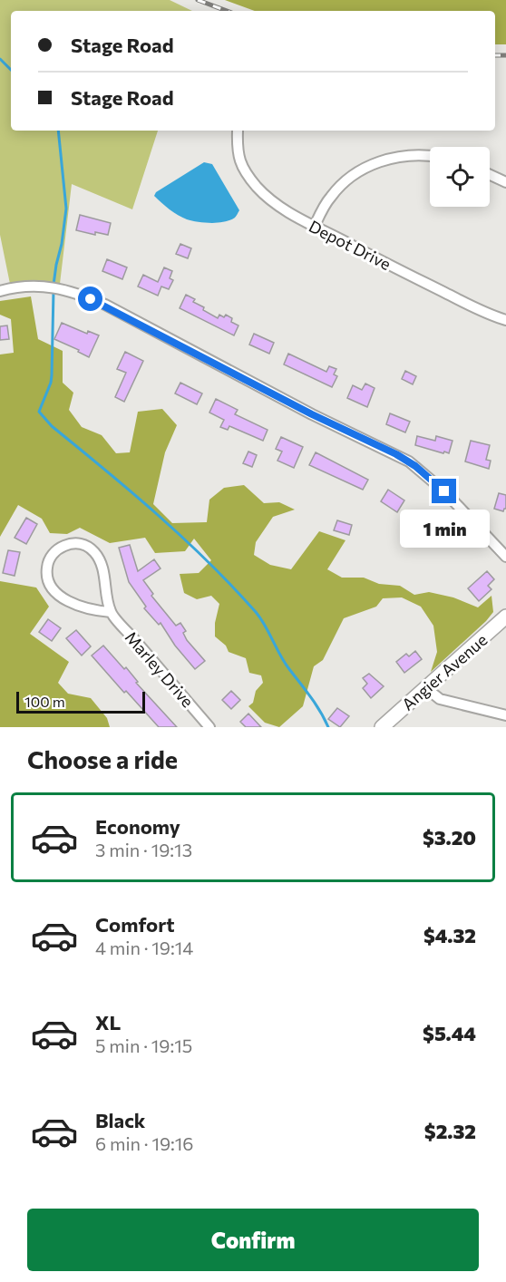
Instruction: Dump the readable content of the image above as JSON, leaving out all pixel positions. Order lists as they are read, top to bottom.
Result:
{
  "streets": {
    "main road": ["Angier Avenue"],
    "street": ["Depot Drive", "Marley Drive"]
  },
  "scale_bar": "100 m",
  "page": {
    "banner": ["Stage Road", "Stage Road"],
    "bubble": "1 min",
    "scale": "100 m",
    "heading": "Choose a ride",
    "list": [
      {
        "name": "Economy",
        "note": "3 min · 19:13",
        "value": "$3.20"
      },
      {
        "name": "Comfort",
        "note": "4 min · 19:14",
        "value": "$4.32"
      },
      {
        "name": "XL",
        "note": "5 min · 19:15",
        "value": "$5.44"
      },
      {
        "name": "Black",
        "note": "6 min · 19:16",
        "value": "$2.32"
      }
    ],
    "buttons": "Confirm"
  }
}
